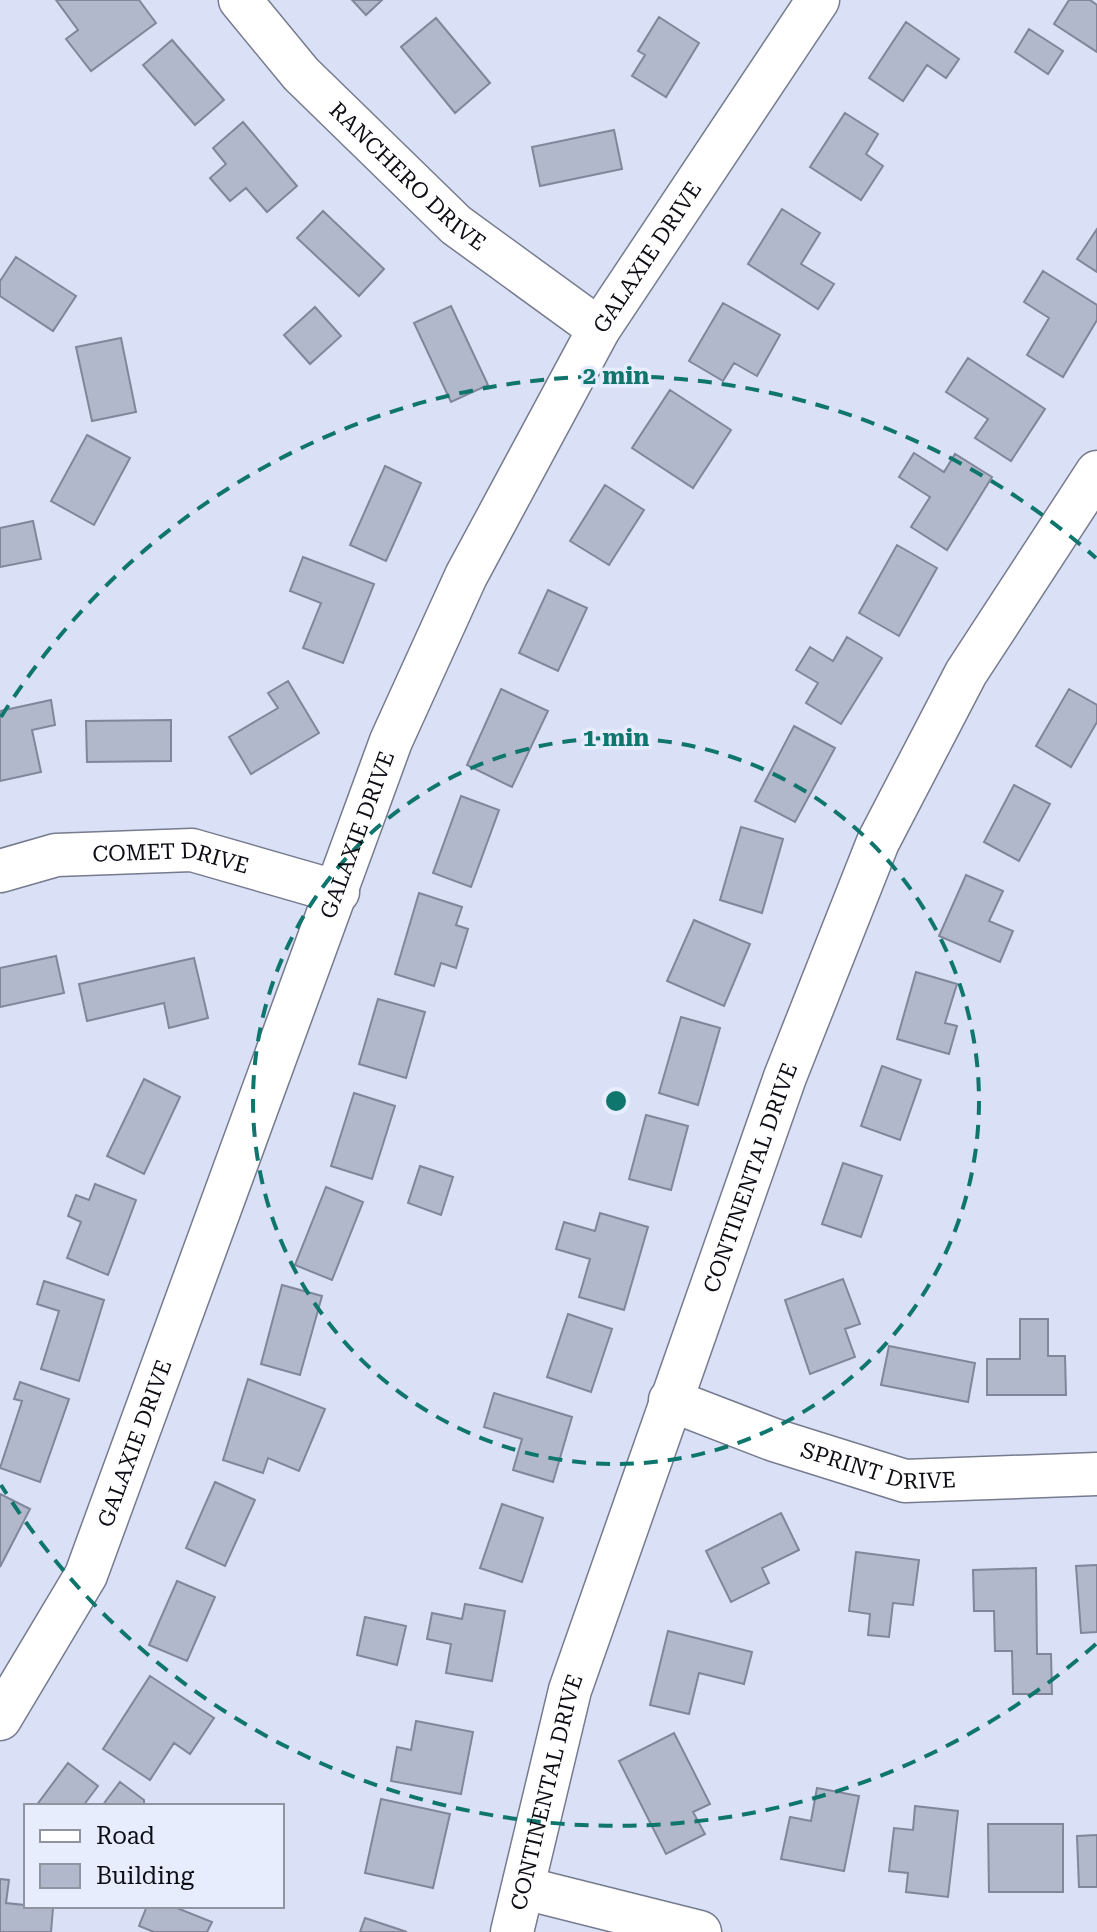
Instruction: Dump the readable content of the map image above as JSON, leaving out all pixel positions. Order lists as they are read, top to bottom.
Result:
{
  "streets": {
    "street": [
      "RANCHERO DRIVE",
      "GALAXIE DRIVE",
      "COMET DRIVE",
      "CONTINENTAL DRIVE",
      "SPRINT DRIVE"
    ]
  },
  "crossings": [
    ["RANCHERO DRIVE", "GALAXIE DRIVE"],
    ["GALAXIE DRIVE", "COMET DRIVE"],
    ["CONTINENTAL DRIVE", "SPRINT DRIVE"]
  ],
  "legend": ["Road", "Building"],
  "rings": ["2 min", "1 min"]
}
